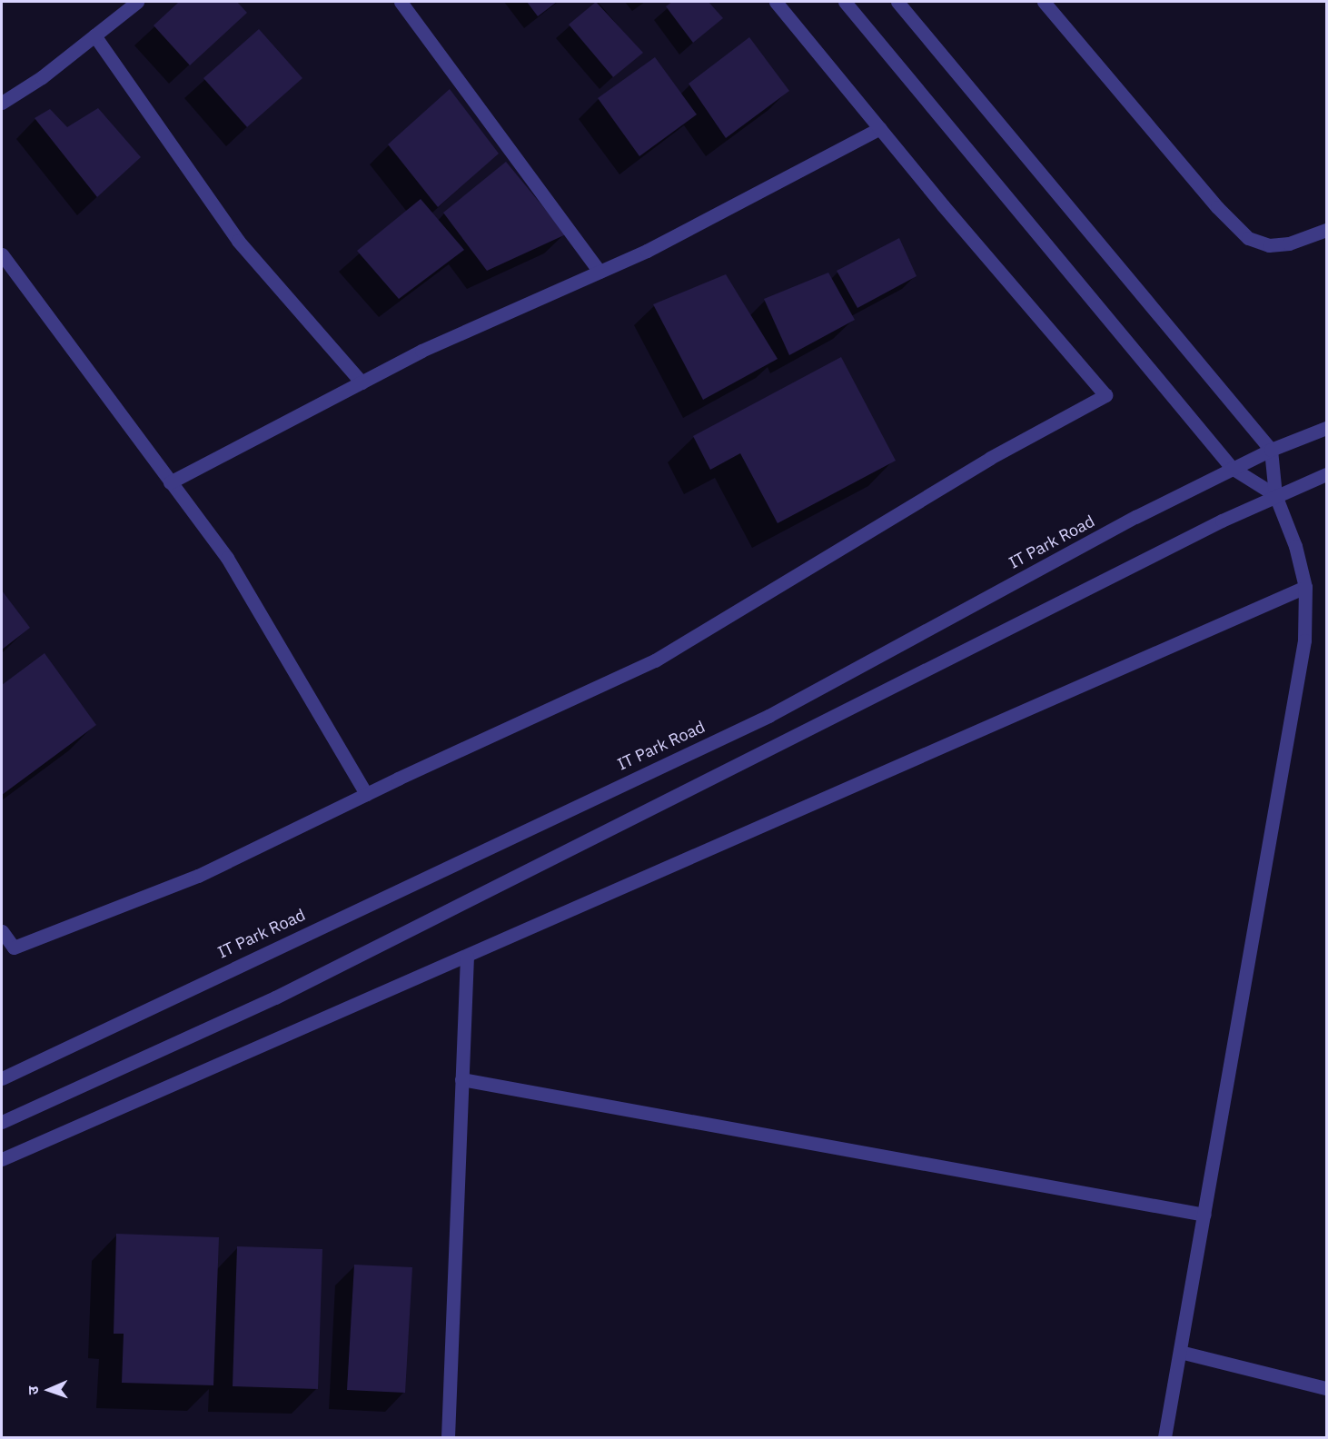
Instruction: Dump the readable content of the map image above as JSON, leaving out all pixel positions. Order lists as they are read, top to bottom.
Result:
{
  "streets": {
    "street": ["IT Park Road"]
  },
  "north": "left"
}
